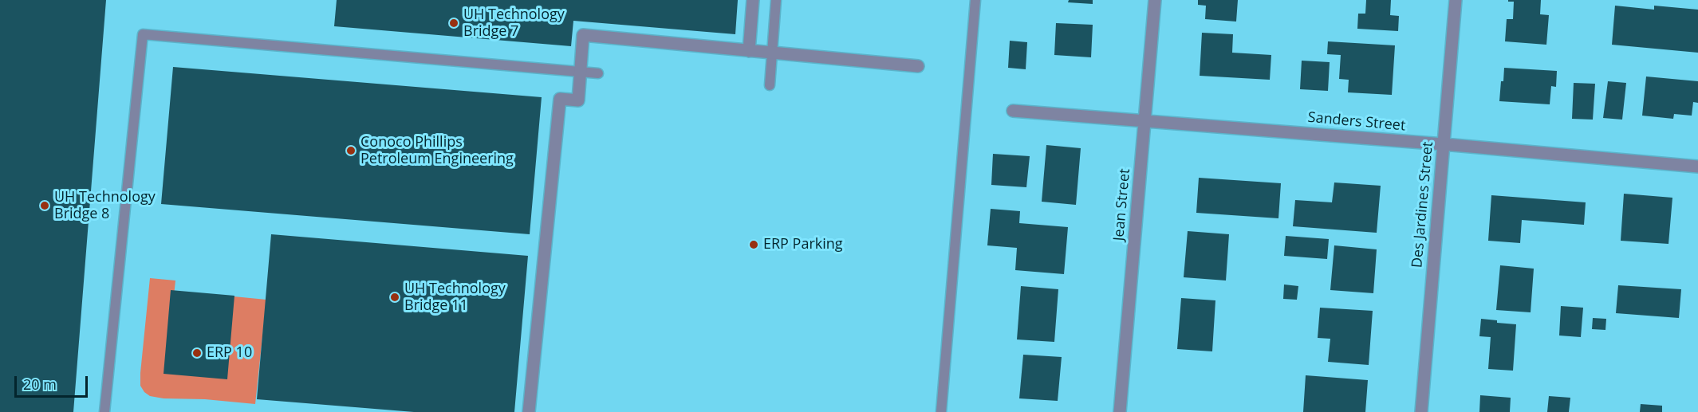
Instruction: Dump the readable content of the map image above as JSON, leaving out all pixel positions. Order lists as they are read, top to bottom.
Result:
{
  "streets": {
    "street": ["Sanders Street", "Jean Street", "Des Jardines Street"]
  },
  "crossings": [
    ["Sanders Street", "Jean Street"],
    ["Sanders Street", "Des Jardines Street"]
  ],
  "places": [
    "UH Technology Bridge 7",
    "Conoco Phillips Petroleum Engineering",
    "UH Technology Bridge 8",
    "ERP Parking",
    "UH Technology Bridge 11",
    "ERP 10"
  ],
  "scale_bar": "20 m"
}
